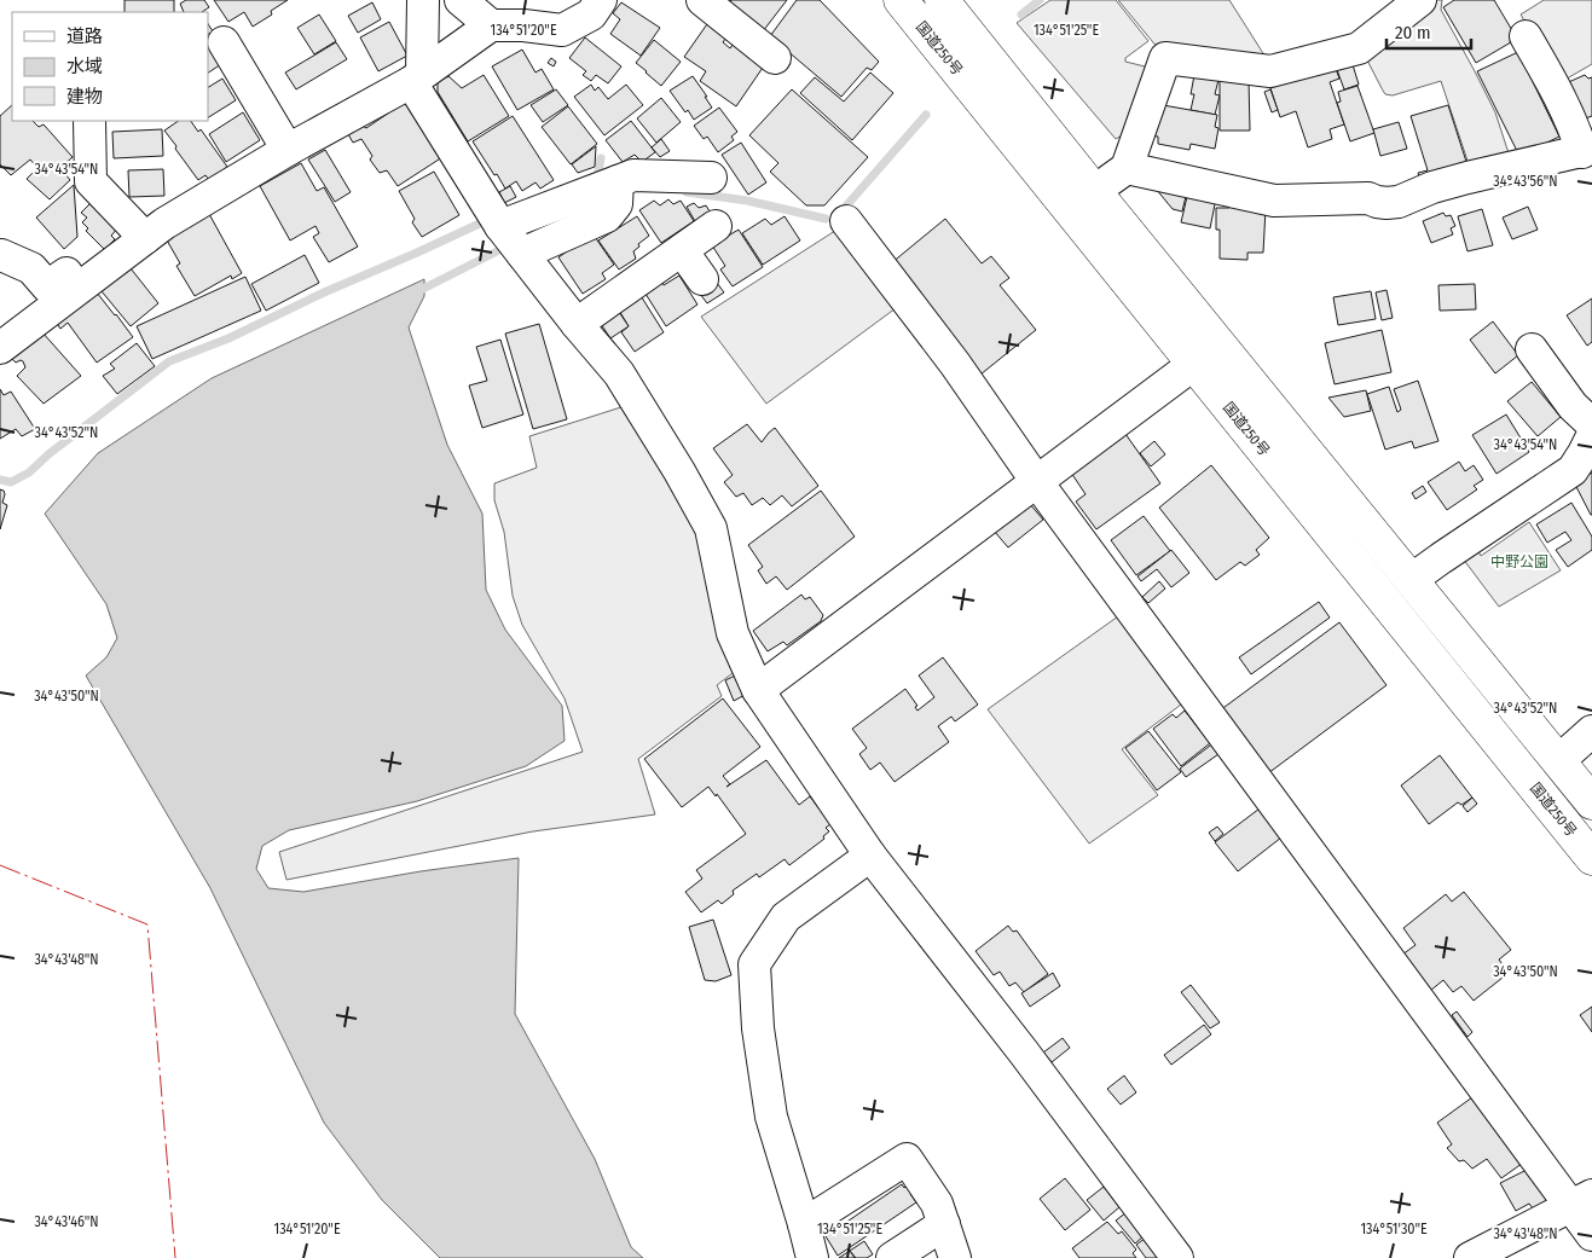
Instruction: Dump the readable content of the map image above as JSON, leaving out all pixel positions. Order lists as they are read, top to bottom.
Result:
{
  "streets": {
    "highway": ["国道250号"]
  },
  "parks": ["中野公園"],
  "legend": ["道路", "水域", "建物"],
  "scale_bar": "20 m",
  "coordinates": [
    "134°51'20\"E",
    "134°51'25\"E",
    "34°43'54\"N",
    "34°43'56\"N",
    "34°43'52\"N",
    "34°43'50\"N",
    "34°43'48\"N",
    "34°43'46\"N",
    "134°51'30\"E"
  ]
}
